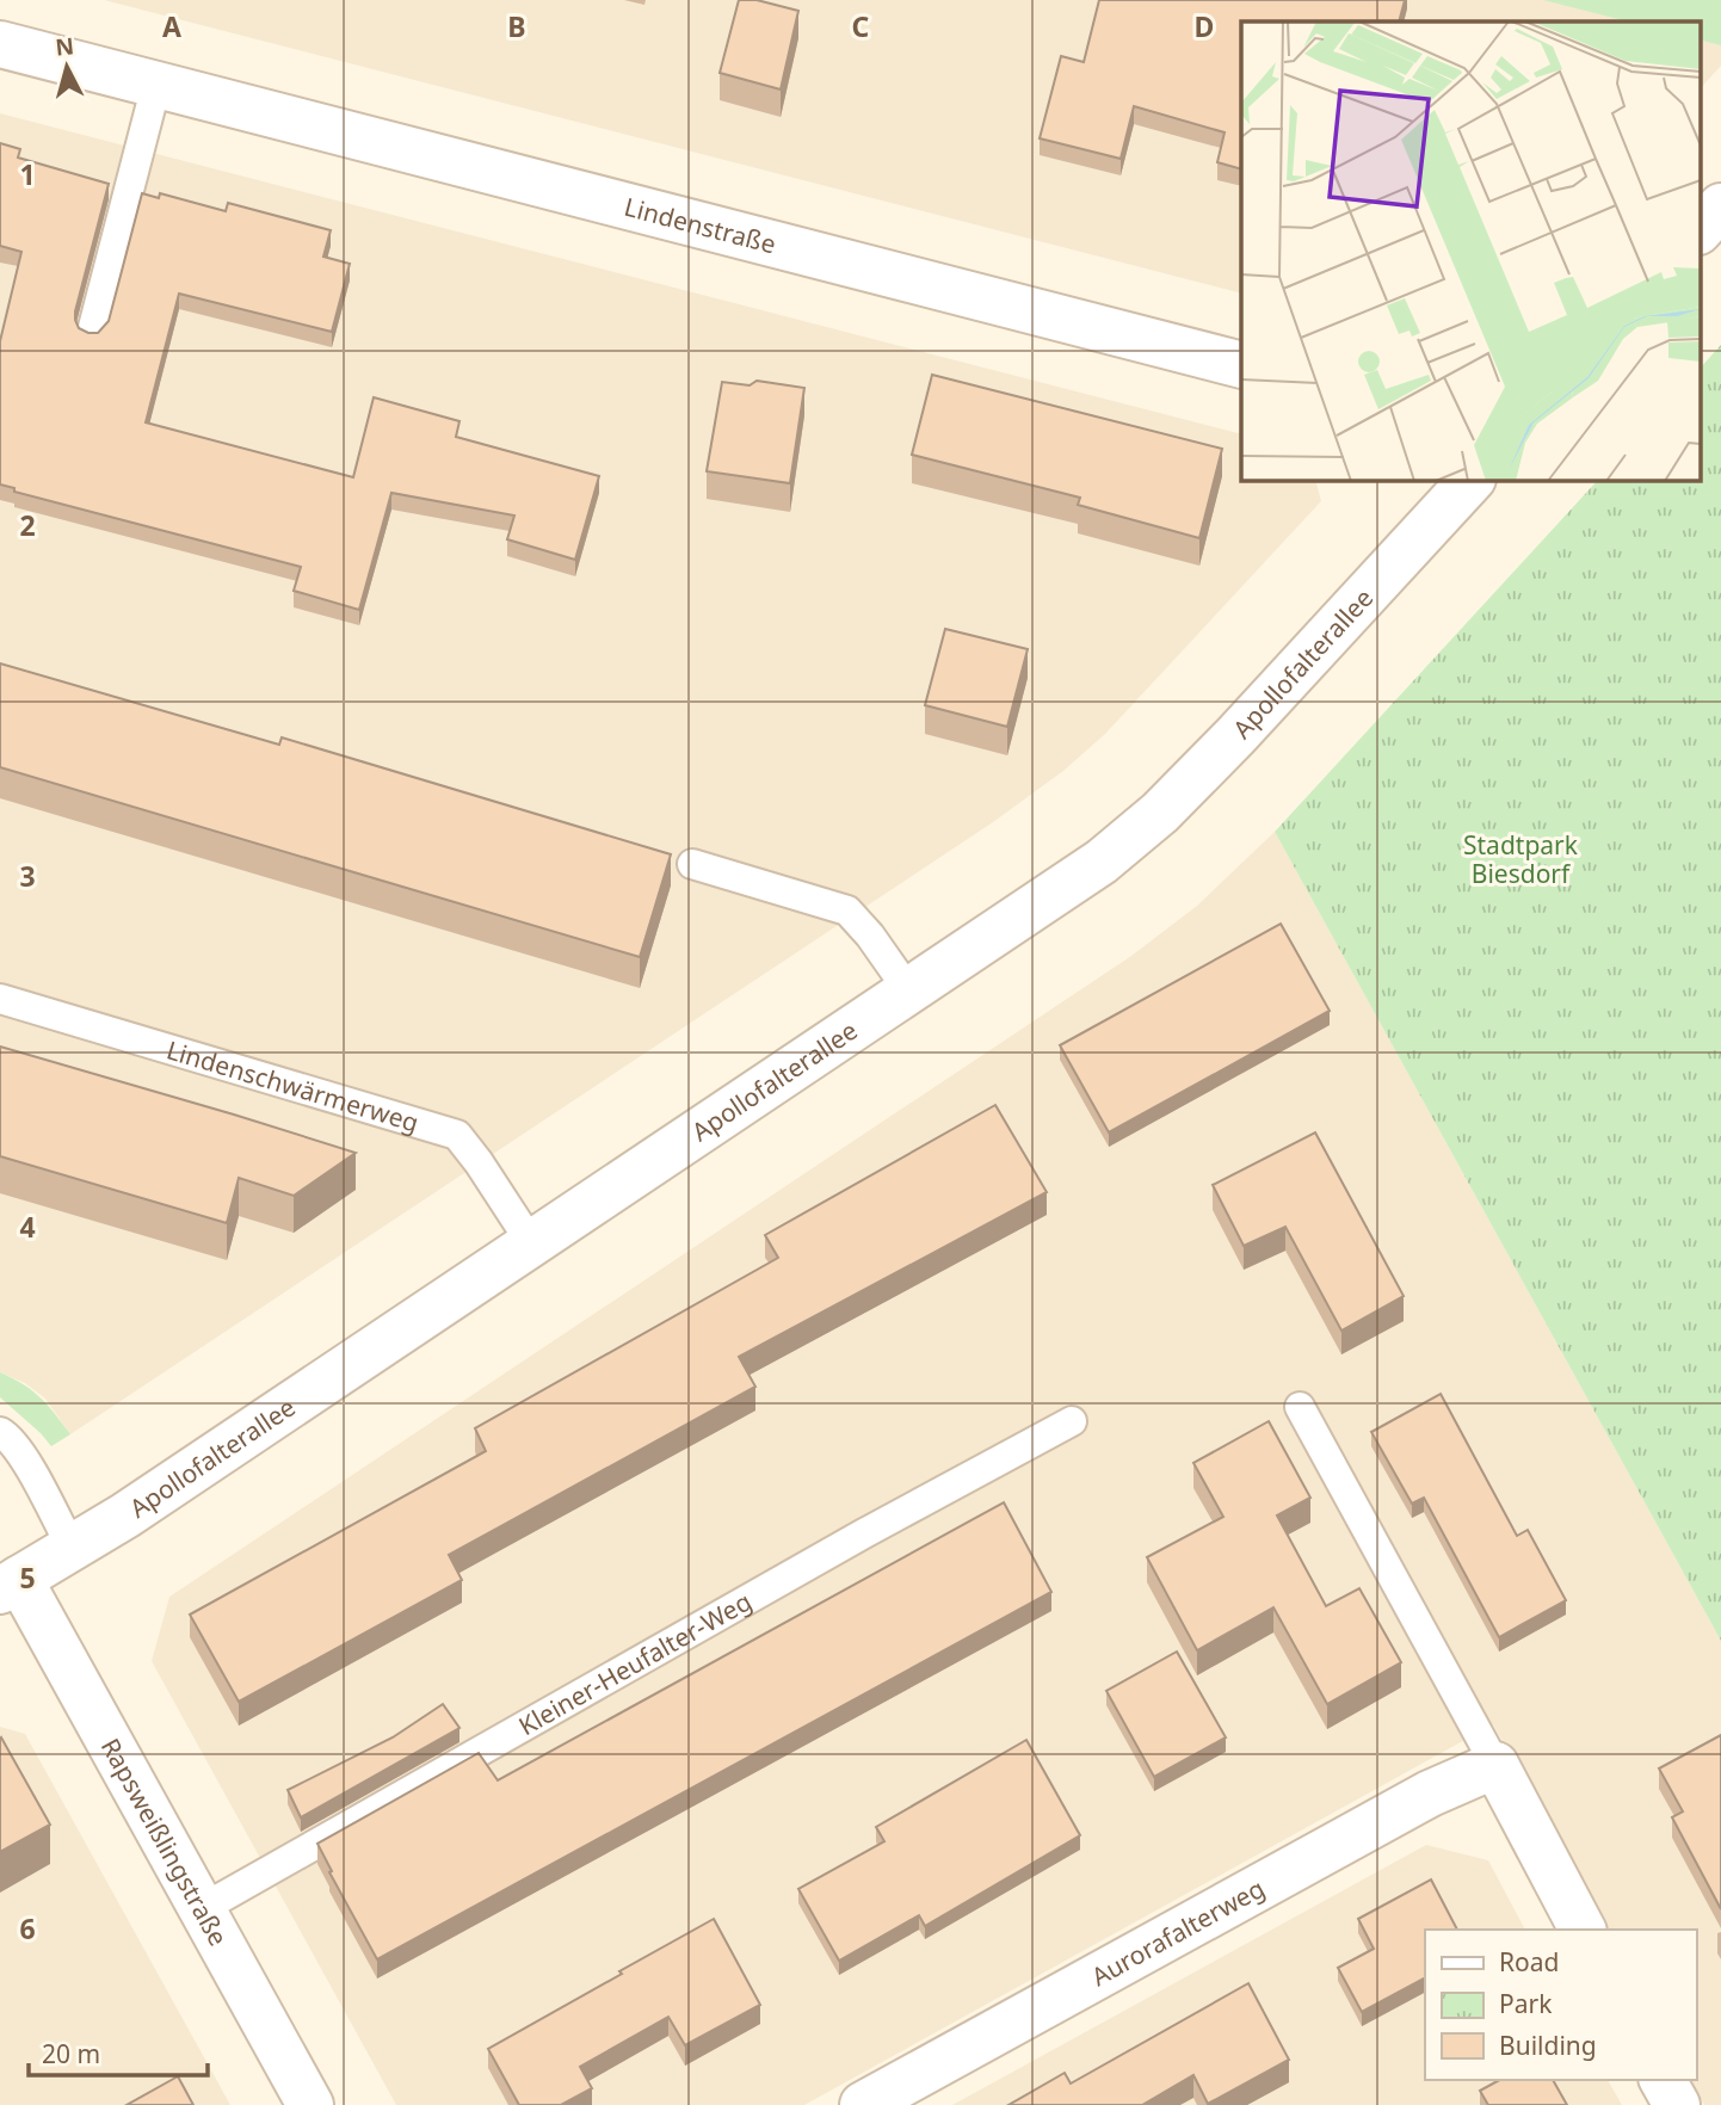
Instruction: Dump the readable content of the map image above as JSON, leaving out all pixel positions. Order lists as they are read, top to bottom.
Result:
{
  "streets": {
    "street": [
      "Lindenstraße",
      "Apollofalterallee",
      "Rapsweißlingstraße",
      "Aurorafalterweg"
    ],
    "lane": ["Lindenschwärmerweg", "Kleiner-Heufalter-Weg"]
  },
  "crossings": [
    ["Apollofalterallee", "Lindenschwärmerweg"],
    ["Apollofalterallee", "Rapsweißlingstraße"],
    ["Kleiner-Heufalter-Weg", "Rapsweißlingstraße"]
  ],
  "parks": ["Stadtpark Biesdorf"],
  "legend": ["Road", "Park", "Building"],
  "scale_bar": "20 m",
  "north": "top",
  "grid": {
    "columns": [
      "A",
      "B",
      "C",
      "D"
    ],
    "rows": [
      "1",
      "2",
      "3",
      "4",
      "5",
      "6"
    ]
  }
}
